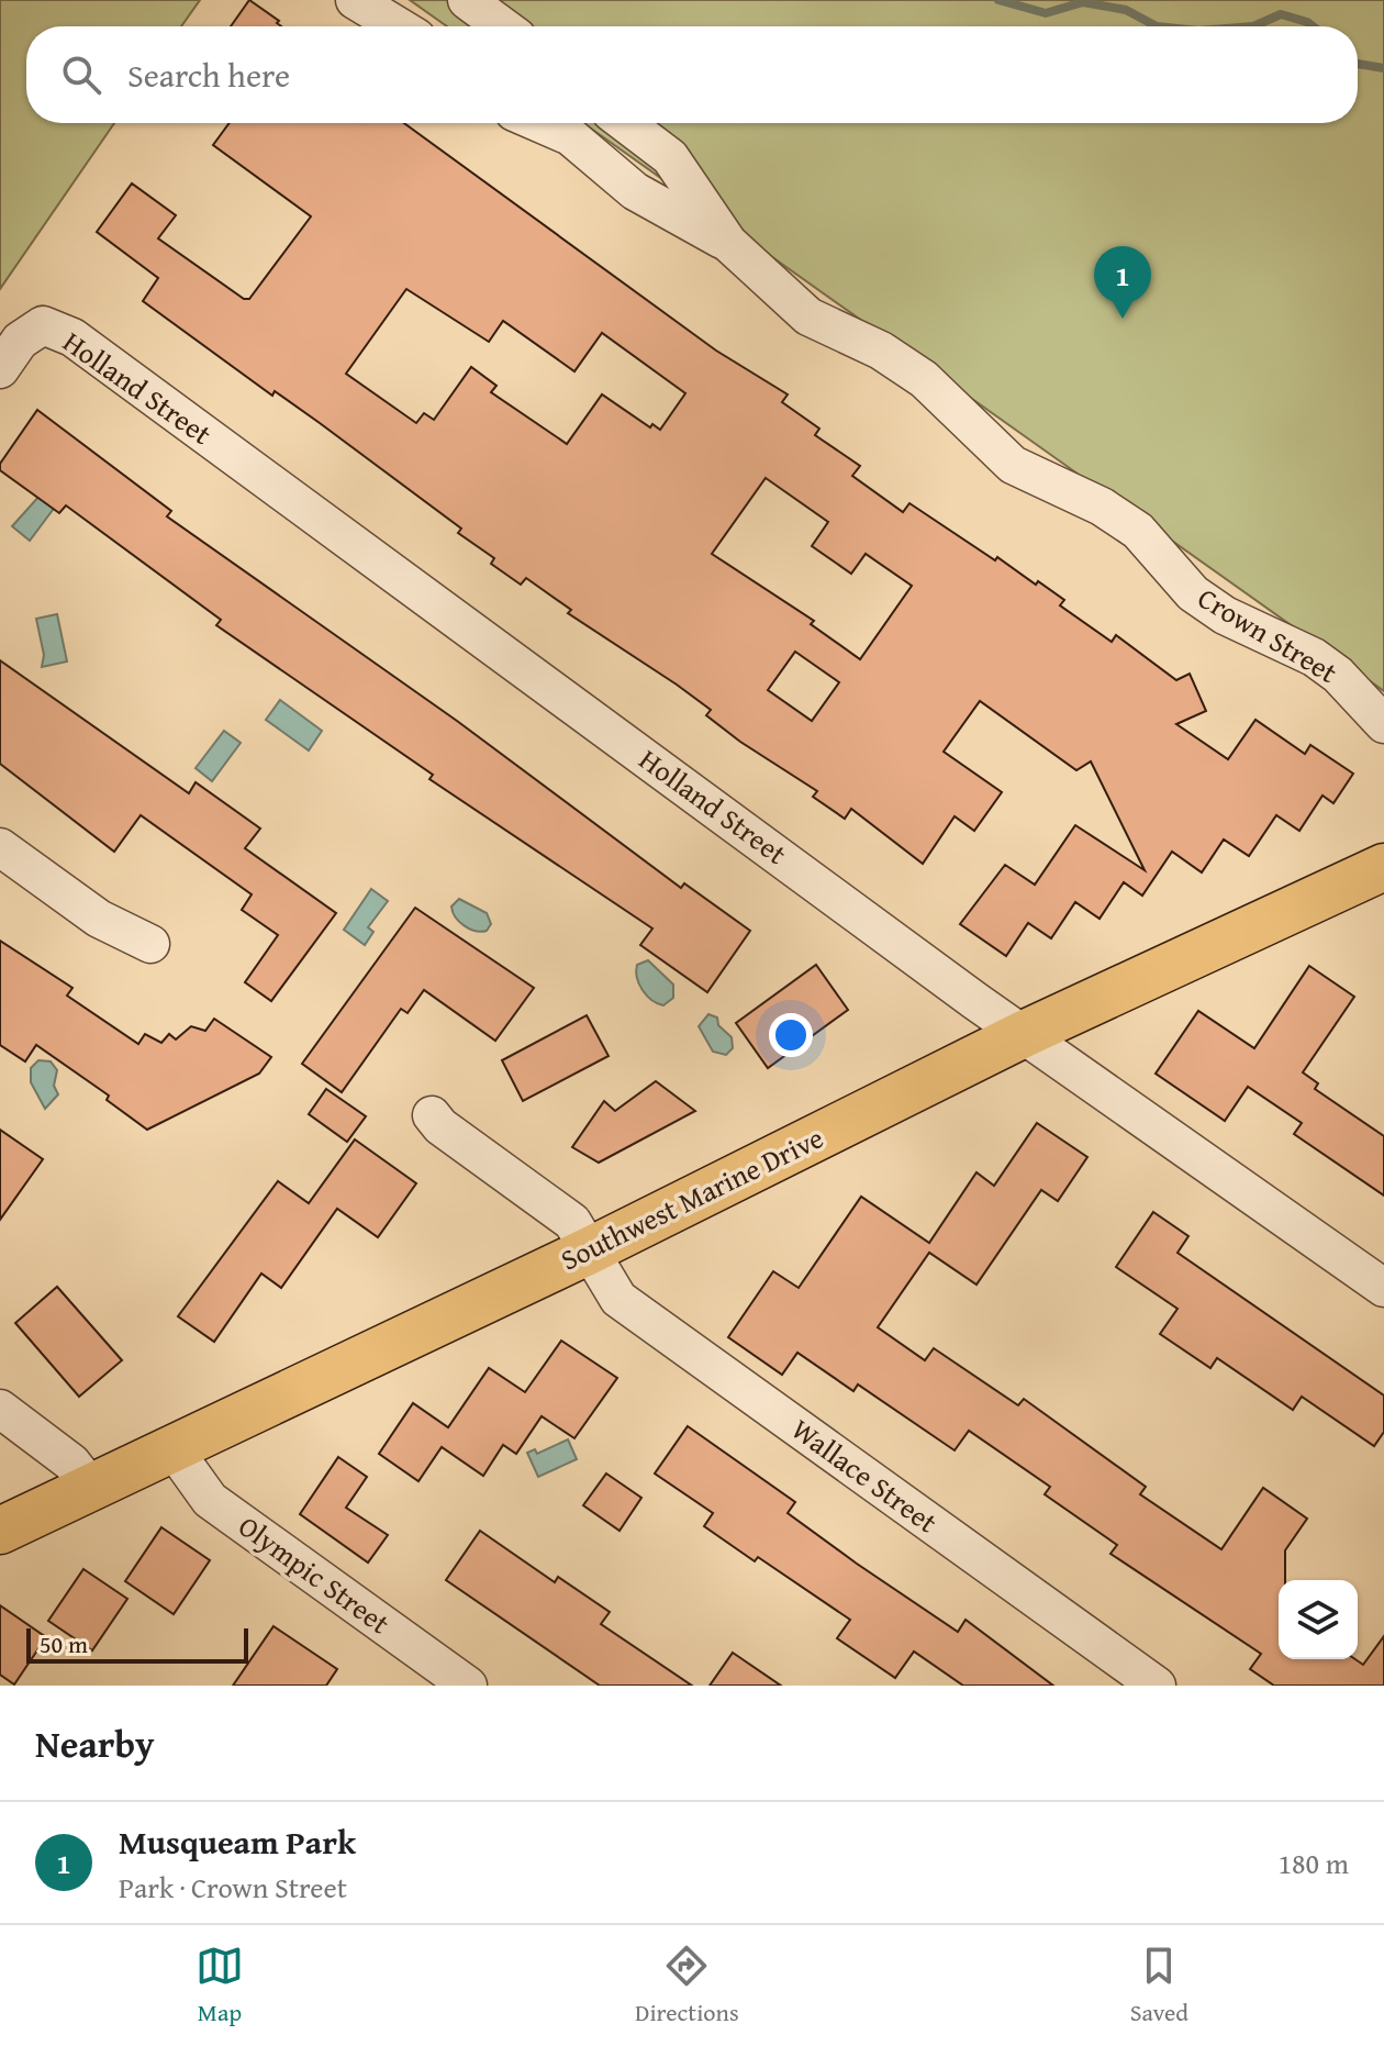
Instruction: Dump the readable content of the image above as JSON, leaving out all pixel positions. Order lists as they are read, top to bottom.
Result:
{
  "streets": {
    "main road": ["Southwest Marine Drive"],
    "street": [
      "Holland Street",
      "Crown Street",
      "Wallace Street",
      "Olympic Street"
    ]
  },
  "crossings": [
    ["Holland Street", "Southwest Marine Drive"],
    ["Southwest Marine Drive", "Wallace Street"],
    ["Southwest Marine Drive", "Olympic Street"]
  ],
  "scale_bar": "50 m",
  "page": {
    "search": "Search here",
    "pins": "1",
    "scale": "50 m",
    "heading": "Nearby",
    "list": [
      {
        "mark": "1",
        "name": "Musqueam Park",
        "note": "Park · Crown Street",
        "value": "180 m"
      }
    ],
    "nav": ["Map", "Directions", "Saved"]
  }
}
